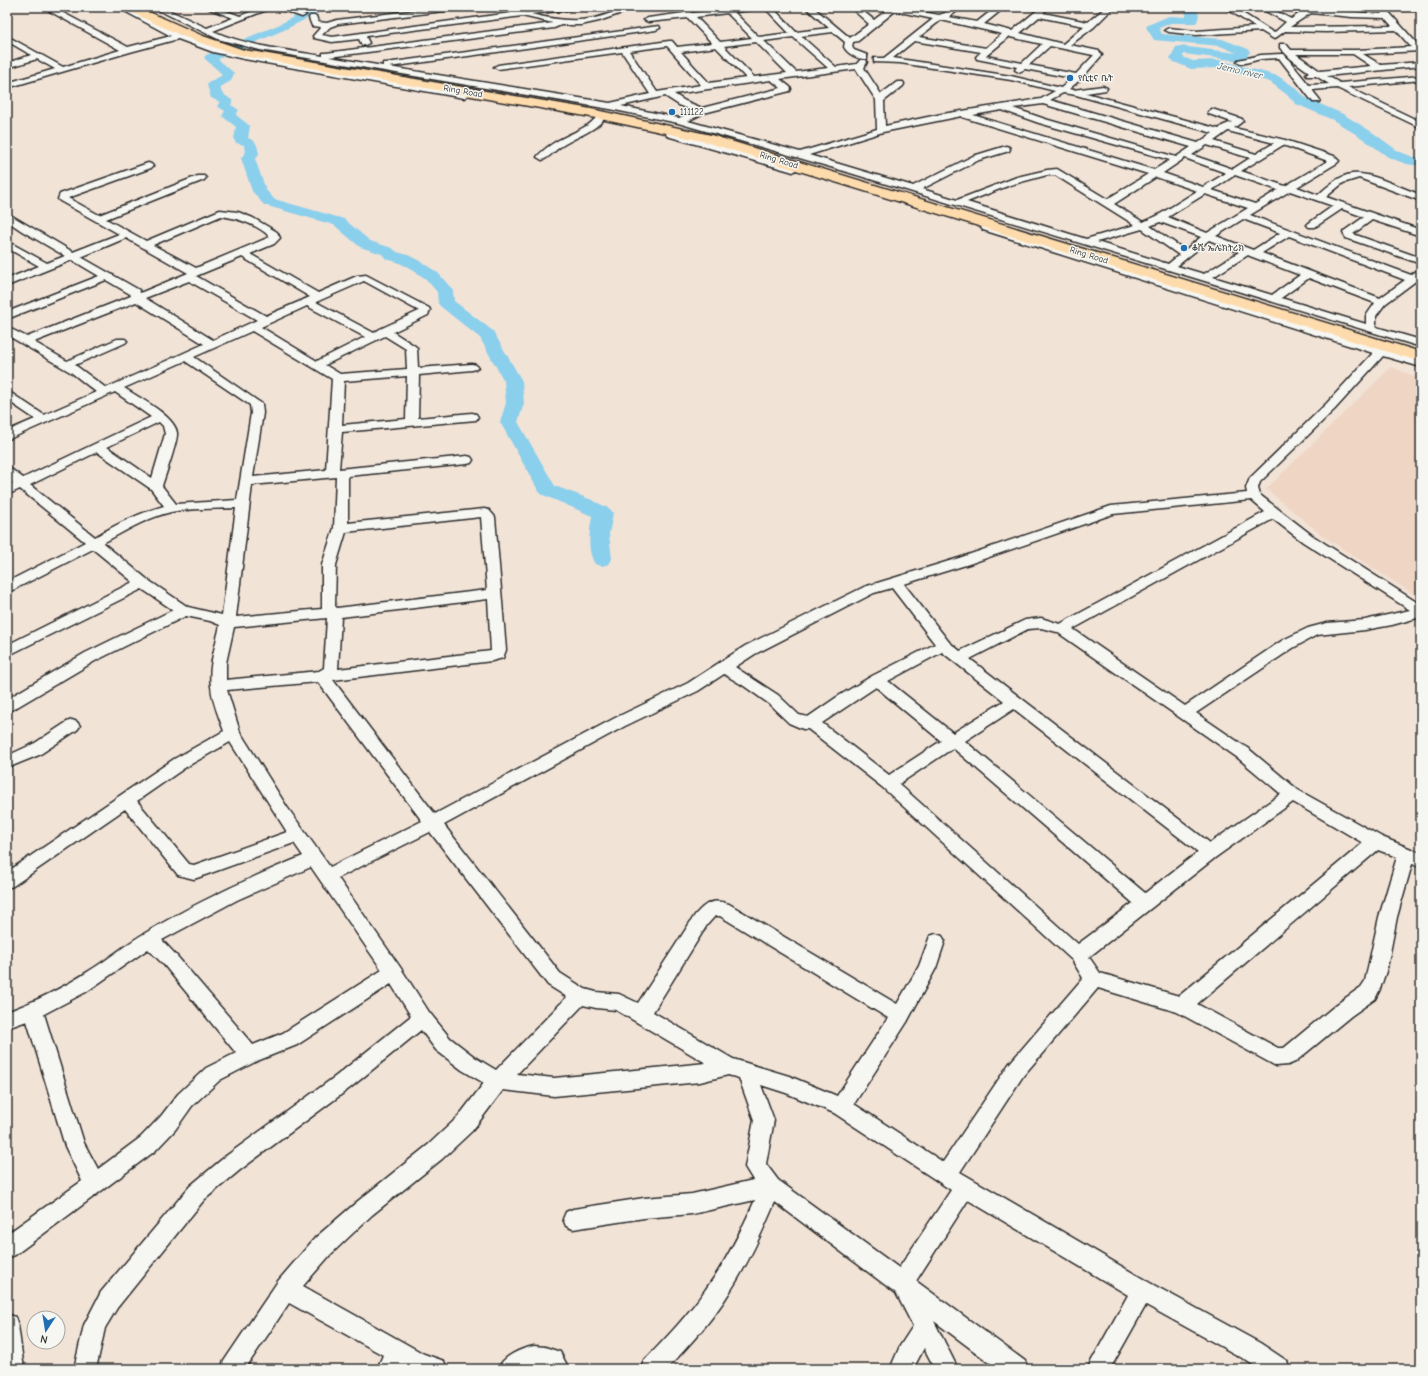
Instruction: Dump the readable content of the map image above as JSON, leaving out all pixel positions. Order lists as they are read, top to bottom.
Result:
{
  "streets": {
    "highway": ["Ring Road"]
  },
  "water": ["Jemo river"],
  "places": ["የሲቲና ቤት", "111122", "ቆሼ ኤሌክትሪክ"],
  "north": "bottom"
}
